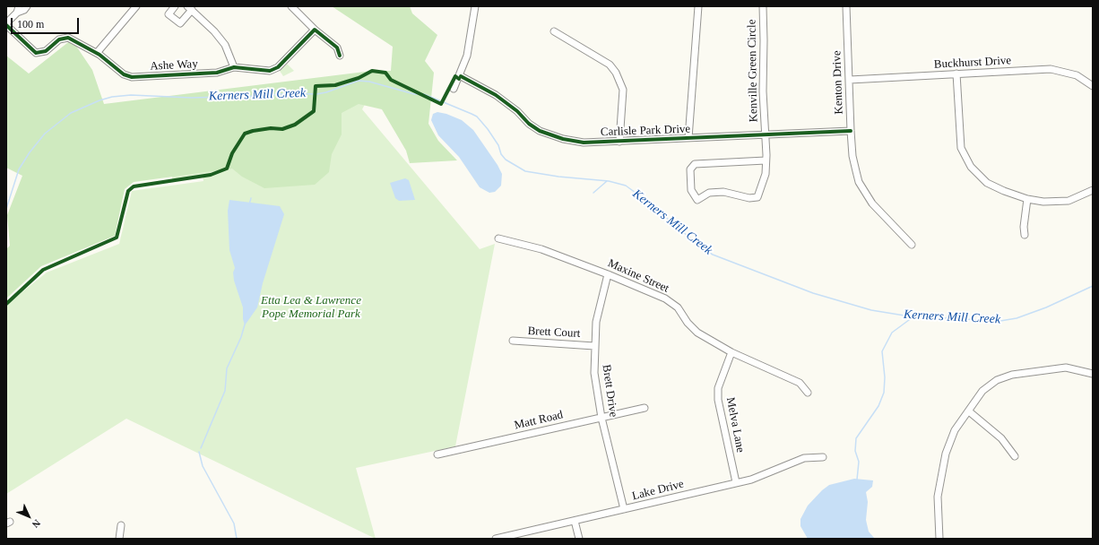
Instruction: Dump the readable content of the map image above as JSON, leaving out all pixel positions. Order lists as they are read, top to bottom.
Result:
{
  "streets": {
    "street": [
      "Buckhurst Drive",
      "Ashe Way",
      "Kenville Green Circle",
      "Kenton Drive",
      "Carlisle Park Drive",
      "Maxine Street",
      "Brett Court",
      "Brett Drive",
      "Matt Road",
      "Melva Lane",
      "Lake Drive"
    ]
  },
  "crossings": [
    ["Buckhurst Drive", "Kenton Drive"],
    ["Kenville Green Circle", "Carlisle Park Drive"],
    ["Kenton Drive", "Carlisle Park Drive"],
    ["Maxine Street", "Brett Drive"],
    ["Maxine Street", "Melva Lane"],
    ["Brett Court", "Brett Drive"],
    ["Brett Drive", "Matt Road"],
    ["Brett Drive", "Lake Drive"],
    ["Melva Lane", "Lake Drive"]
  ],
  "water": ["Kerners Mill Creek"],
  "parks": ["Etta Lea & Lawrence Pope Memorial Park"],
  "scale_bar": "100 m",
  "north": "bottom right"
}
